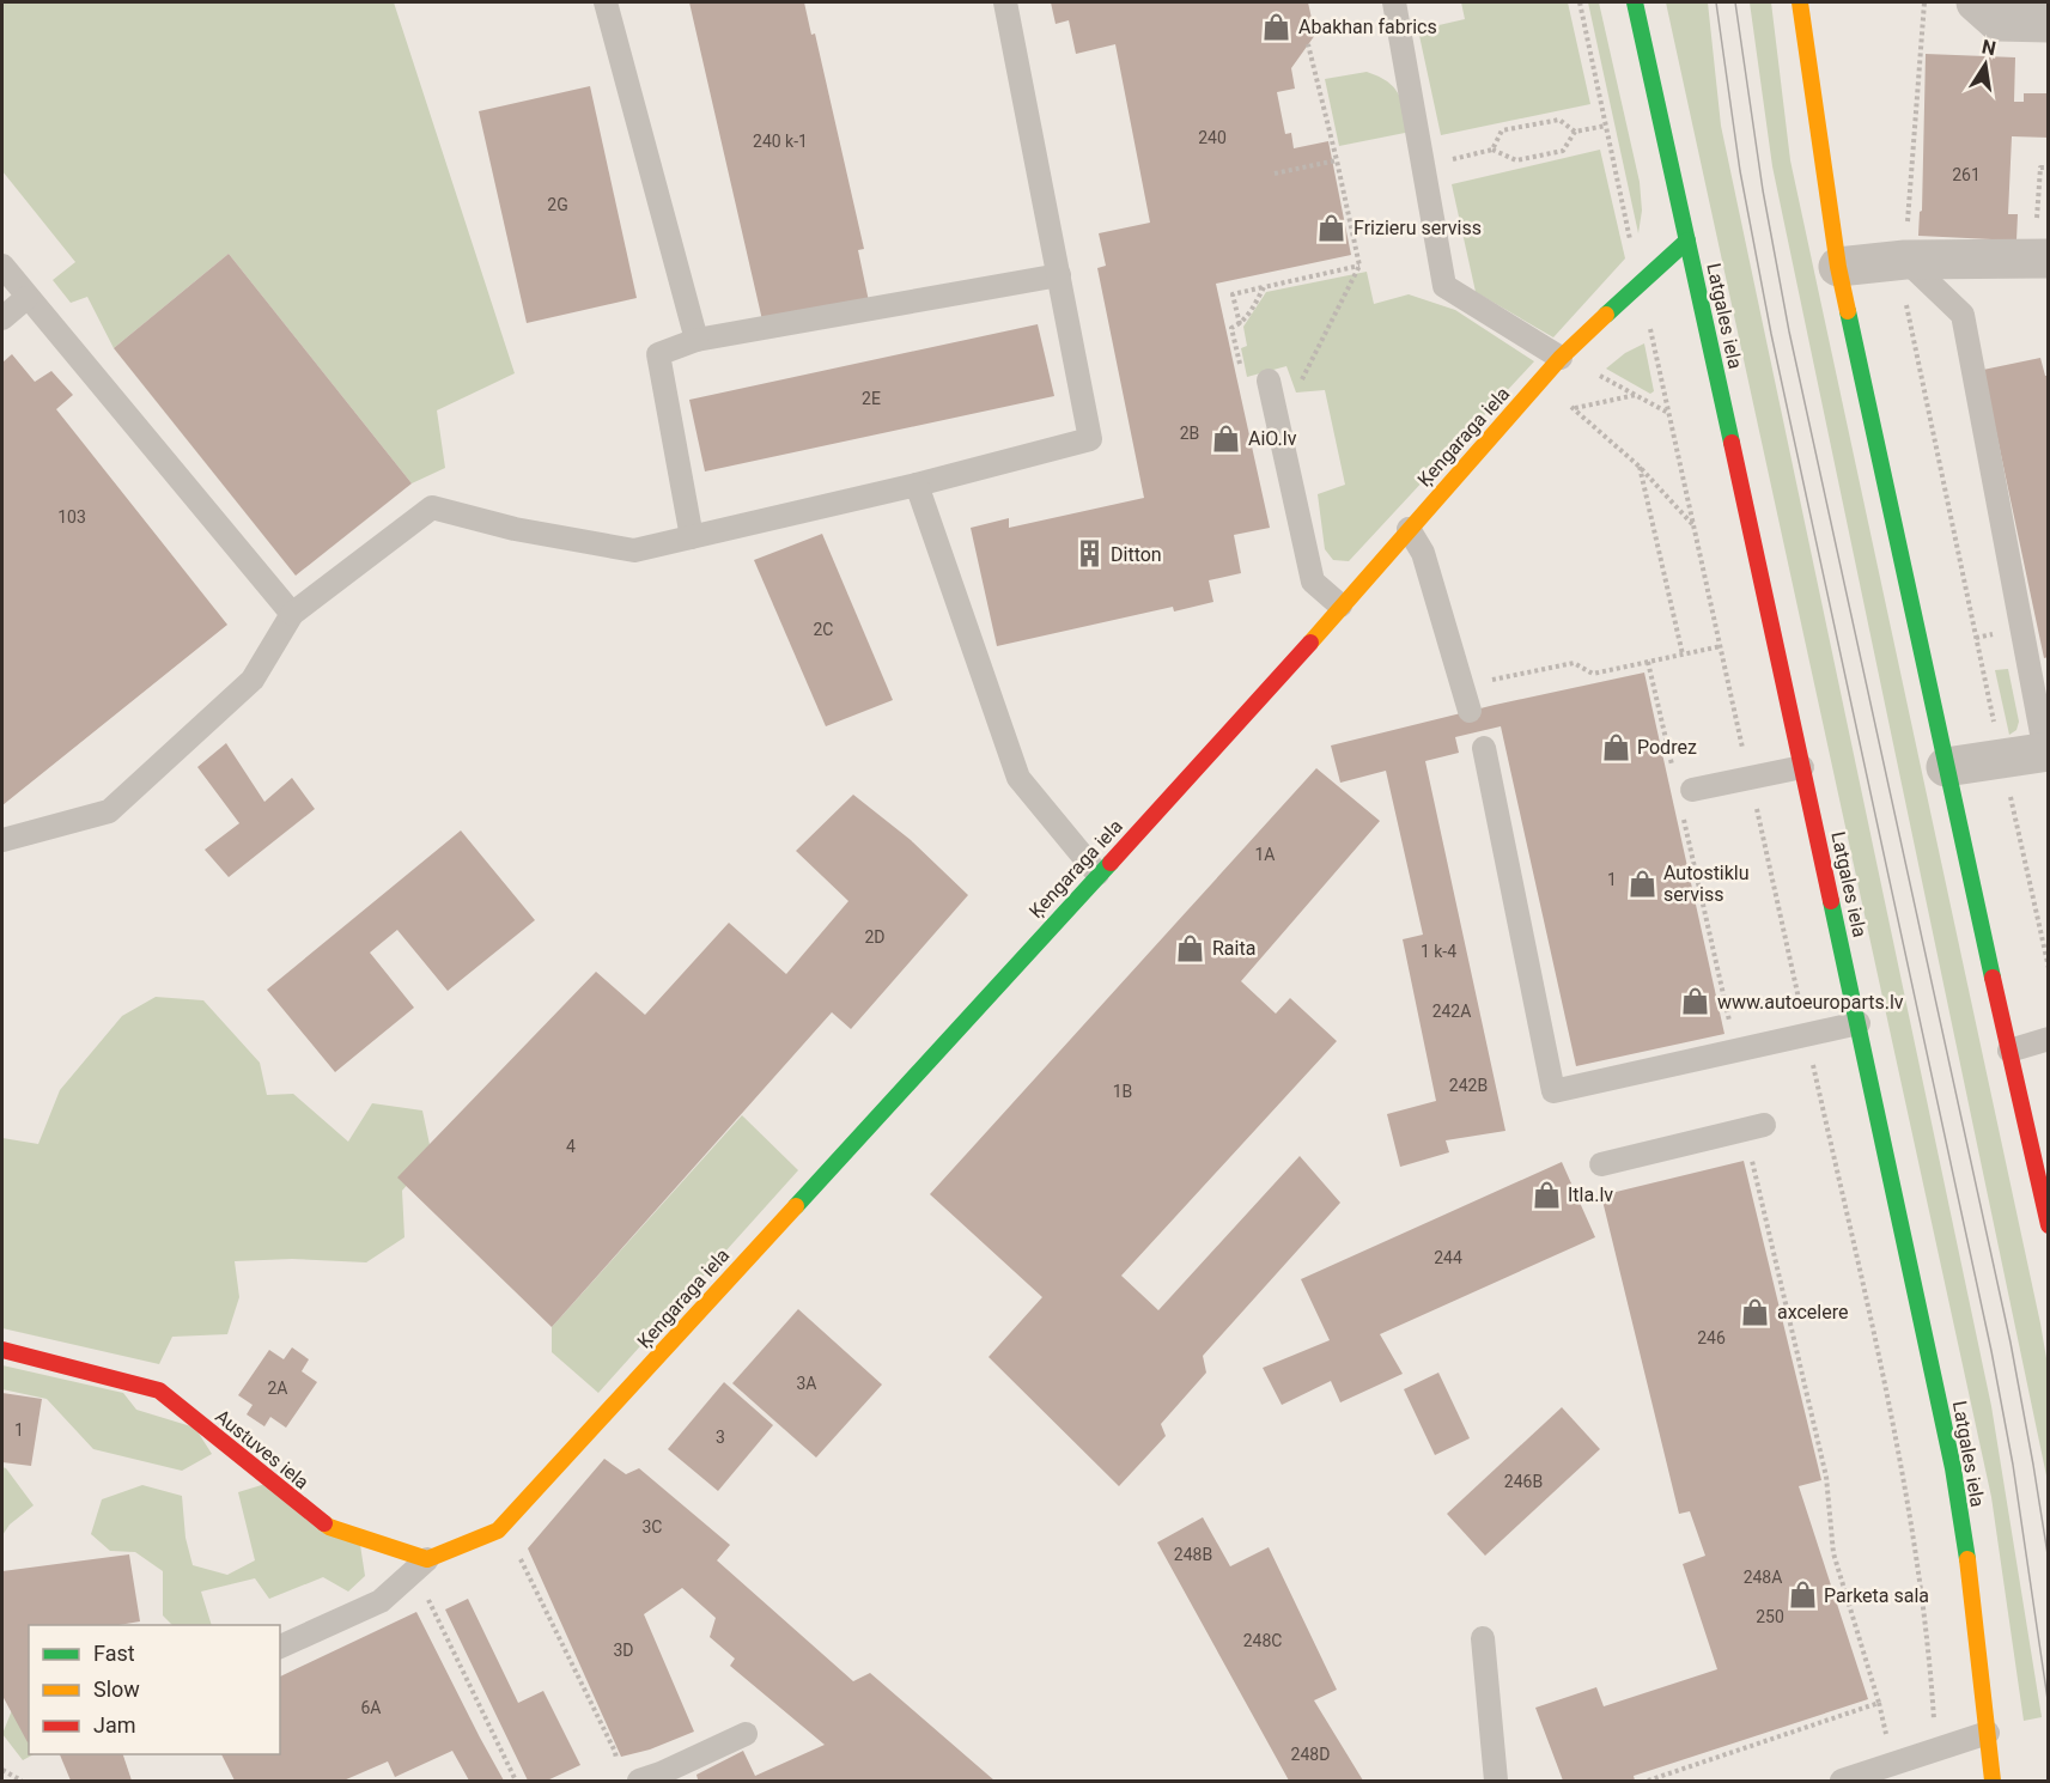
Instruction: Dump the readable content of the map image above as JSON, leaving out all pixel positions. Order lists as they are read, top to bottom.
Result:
{
  "streets": {
    "main road": ["Latgales iela", "Ķengaraga iela", "Austuves iela"]
  },
  "crossings": [
    ["Latgales iela", "Ķengaraga iela"],
    ["Ķengaraga iela", "Austuves iela"]
  ],
  "places": {
    "shop": [
      "Abakhan fabrics",
      "Frizieru serviss",
      "AiO.lv",
      "Podrez",
      "Autostiklu serviss",
      "Raita",
      "www.autoeuroparts.lv",
      "Itla.lv",
      "axcelere",
      "Parketa sala"
    ],
    "building": ["Ditton"]
  },
  "house_numbers": [
    "240",
    "240 k-1",
    "261",
    "2G",
    "2E",
    "2B",
    "103",
    "2C",
    "1A",
    "1",
    "2D",
    "1 k-4",
    "242A",
    "242B",
    "1B",
    "4",
    "244",
    "246",
    "3A",
    "2A",
    "1",
    "3",
    "246B",
    "3C",
    "248B",
    "248A",
    "250",
    "248C",
    "3D",
    "6A",
    "248D"
  ],
  "legend": ["Fast", "Slow", "Jam"],
  "north": "top"
}
